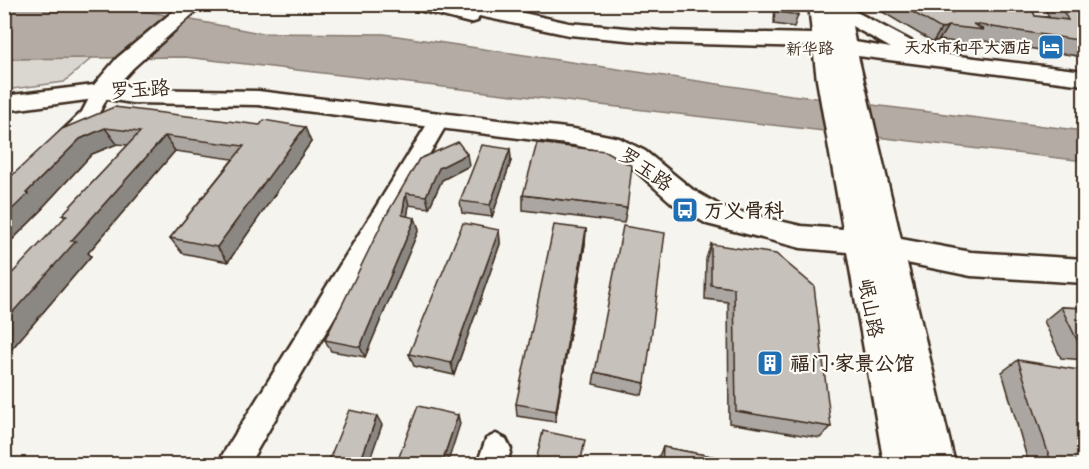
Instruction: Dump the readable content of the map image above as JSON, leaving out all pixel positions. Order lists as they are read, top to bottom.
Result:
{
  "streets": {
    "main road": ["新华路", "罗玉路", "岷山路"]
  },
  "crossings": [
    ["新华路", "岷山路"],
    ["罗玉路", "岷山路"]
  ],
  "places": {
    "hotel": ["天水市和平大酒店"],
    "bus stop": ["万义骨科"],
    "building": ["福门·家景公馆"]
  }
}
